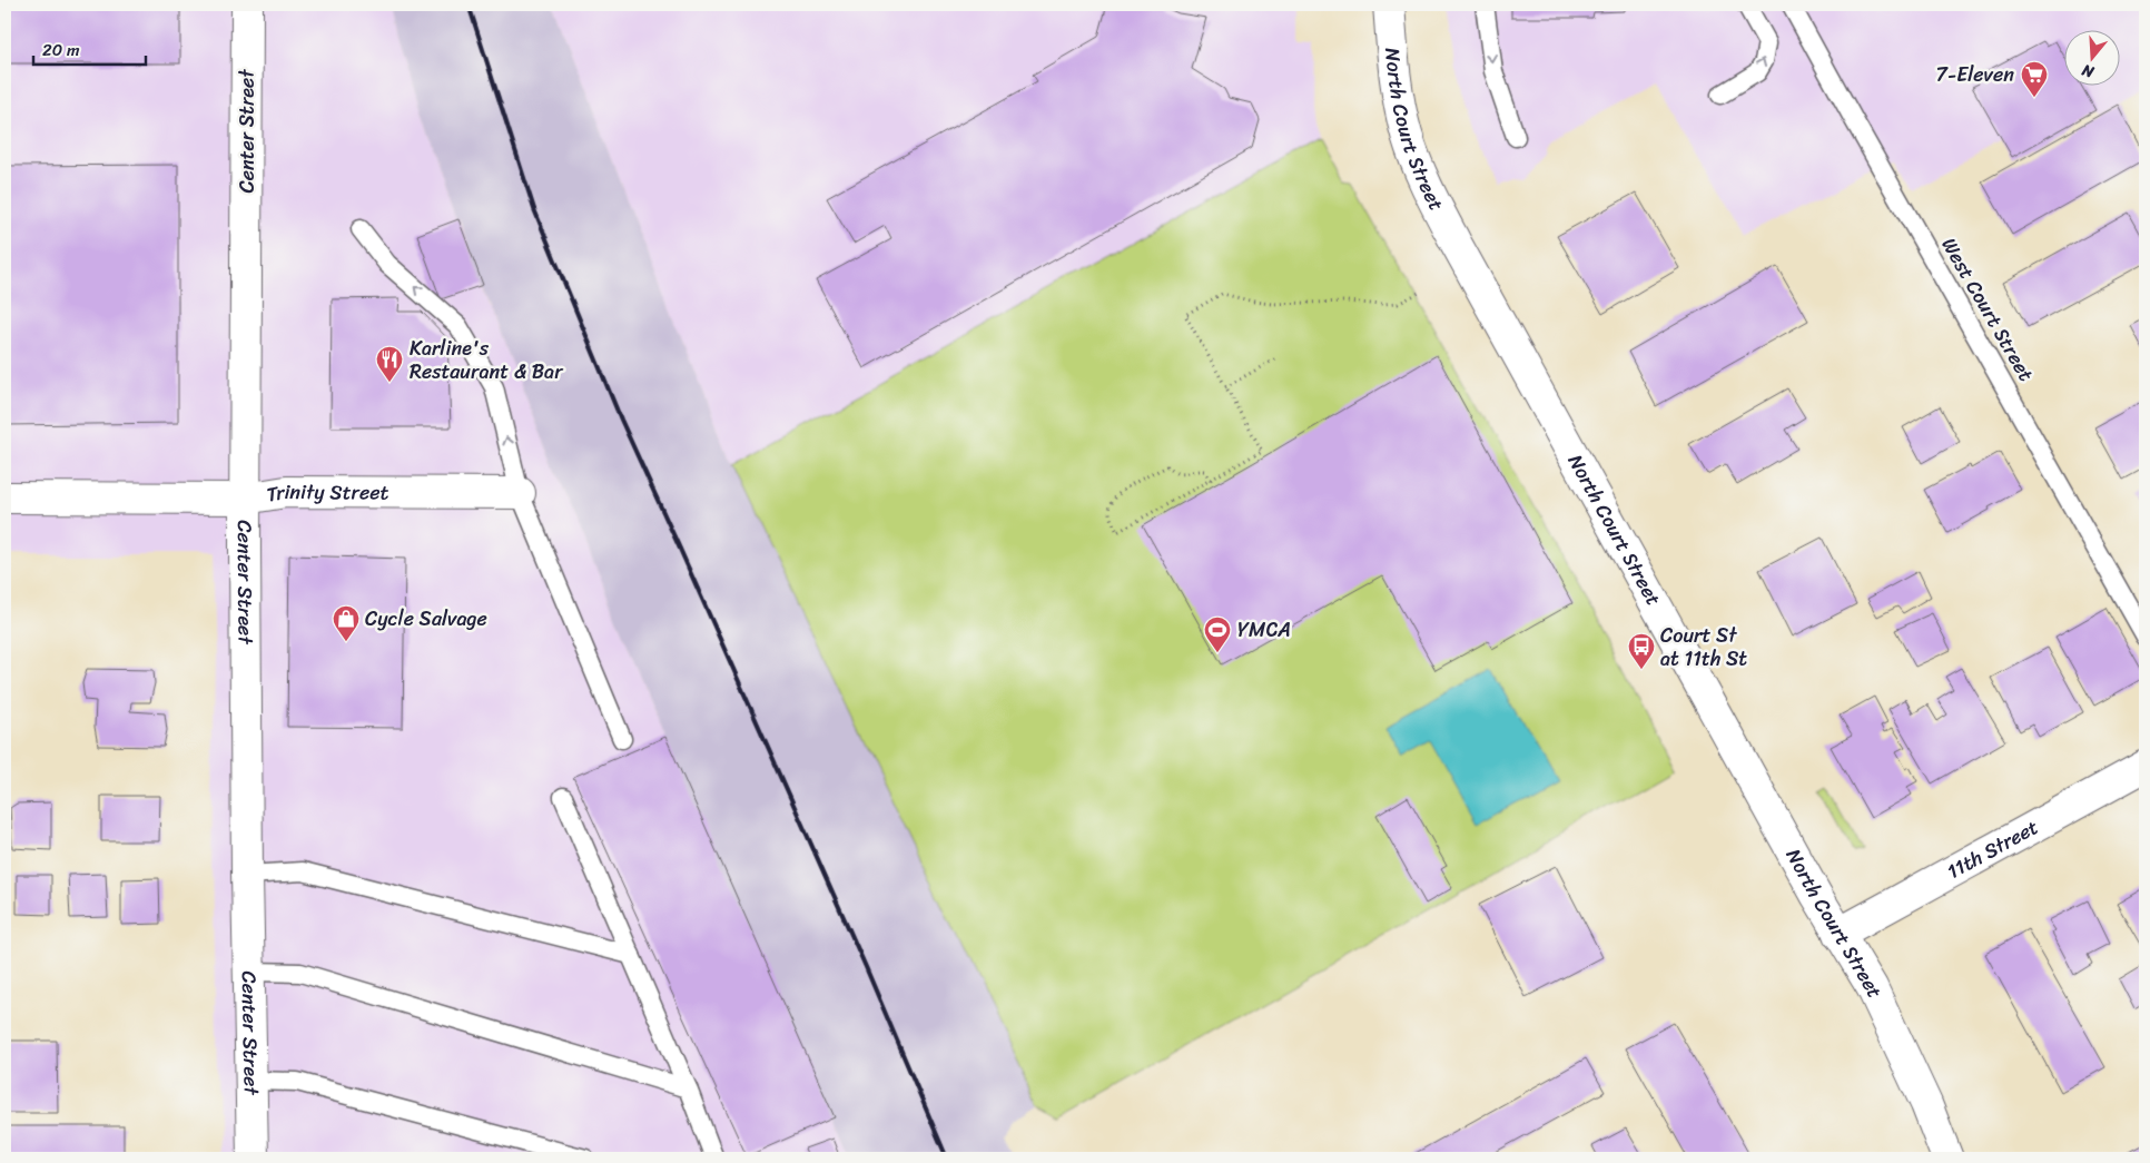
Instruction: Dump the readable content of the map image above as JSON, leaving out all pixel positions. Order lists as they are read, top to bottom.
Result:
{
  "streets": {
    "street": [
      "North Court Street",
      "Center Street",
      "Trinity Street",
      "11th Street"
    ],
    "lane": ["West Court Street"]
  },
  "crossings": [
    ["North Court Street", "11th Street"],
    ["Center Street", "Trinity Street"]
  ],
  "places": {
    "supermarket": ["7-Eleven"],
    "restaurant": ["Karline's Restaurant & Bar"],
    "shop": ["Cycle Salvage"],
    "sports": ["YMCA"],
    "bus stop": ["Court St at 11th St"]
  },
  "scale_bar": "20 m",
  "north": "bottom"
}
